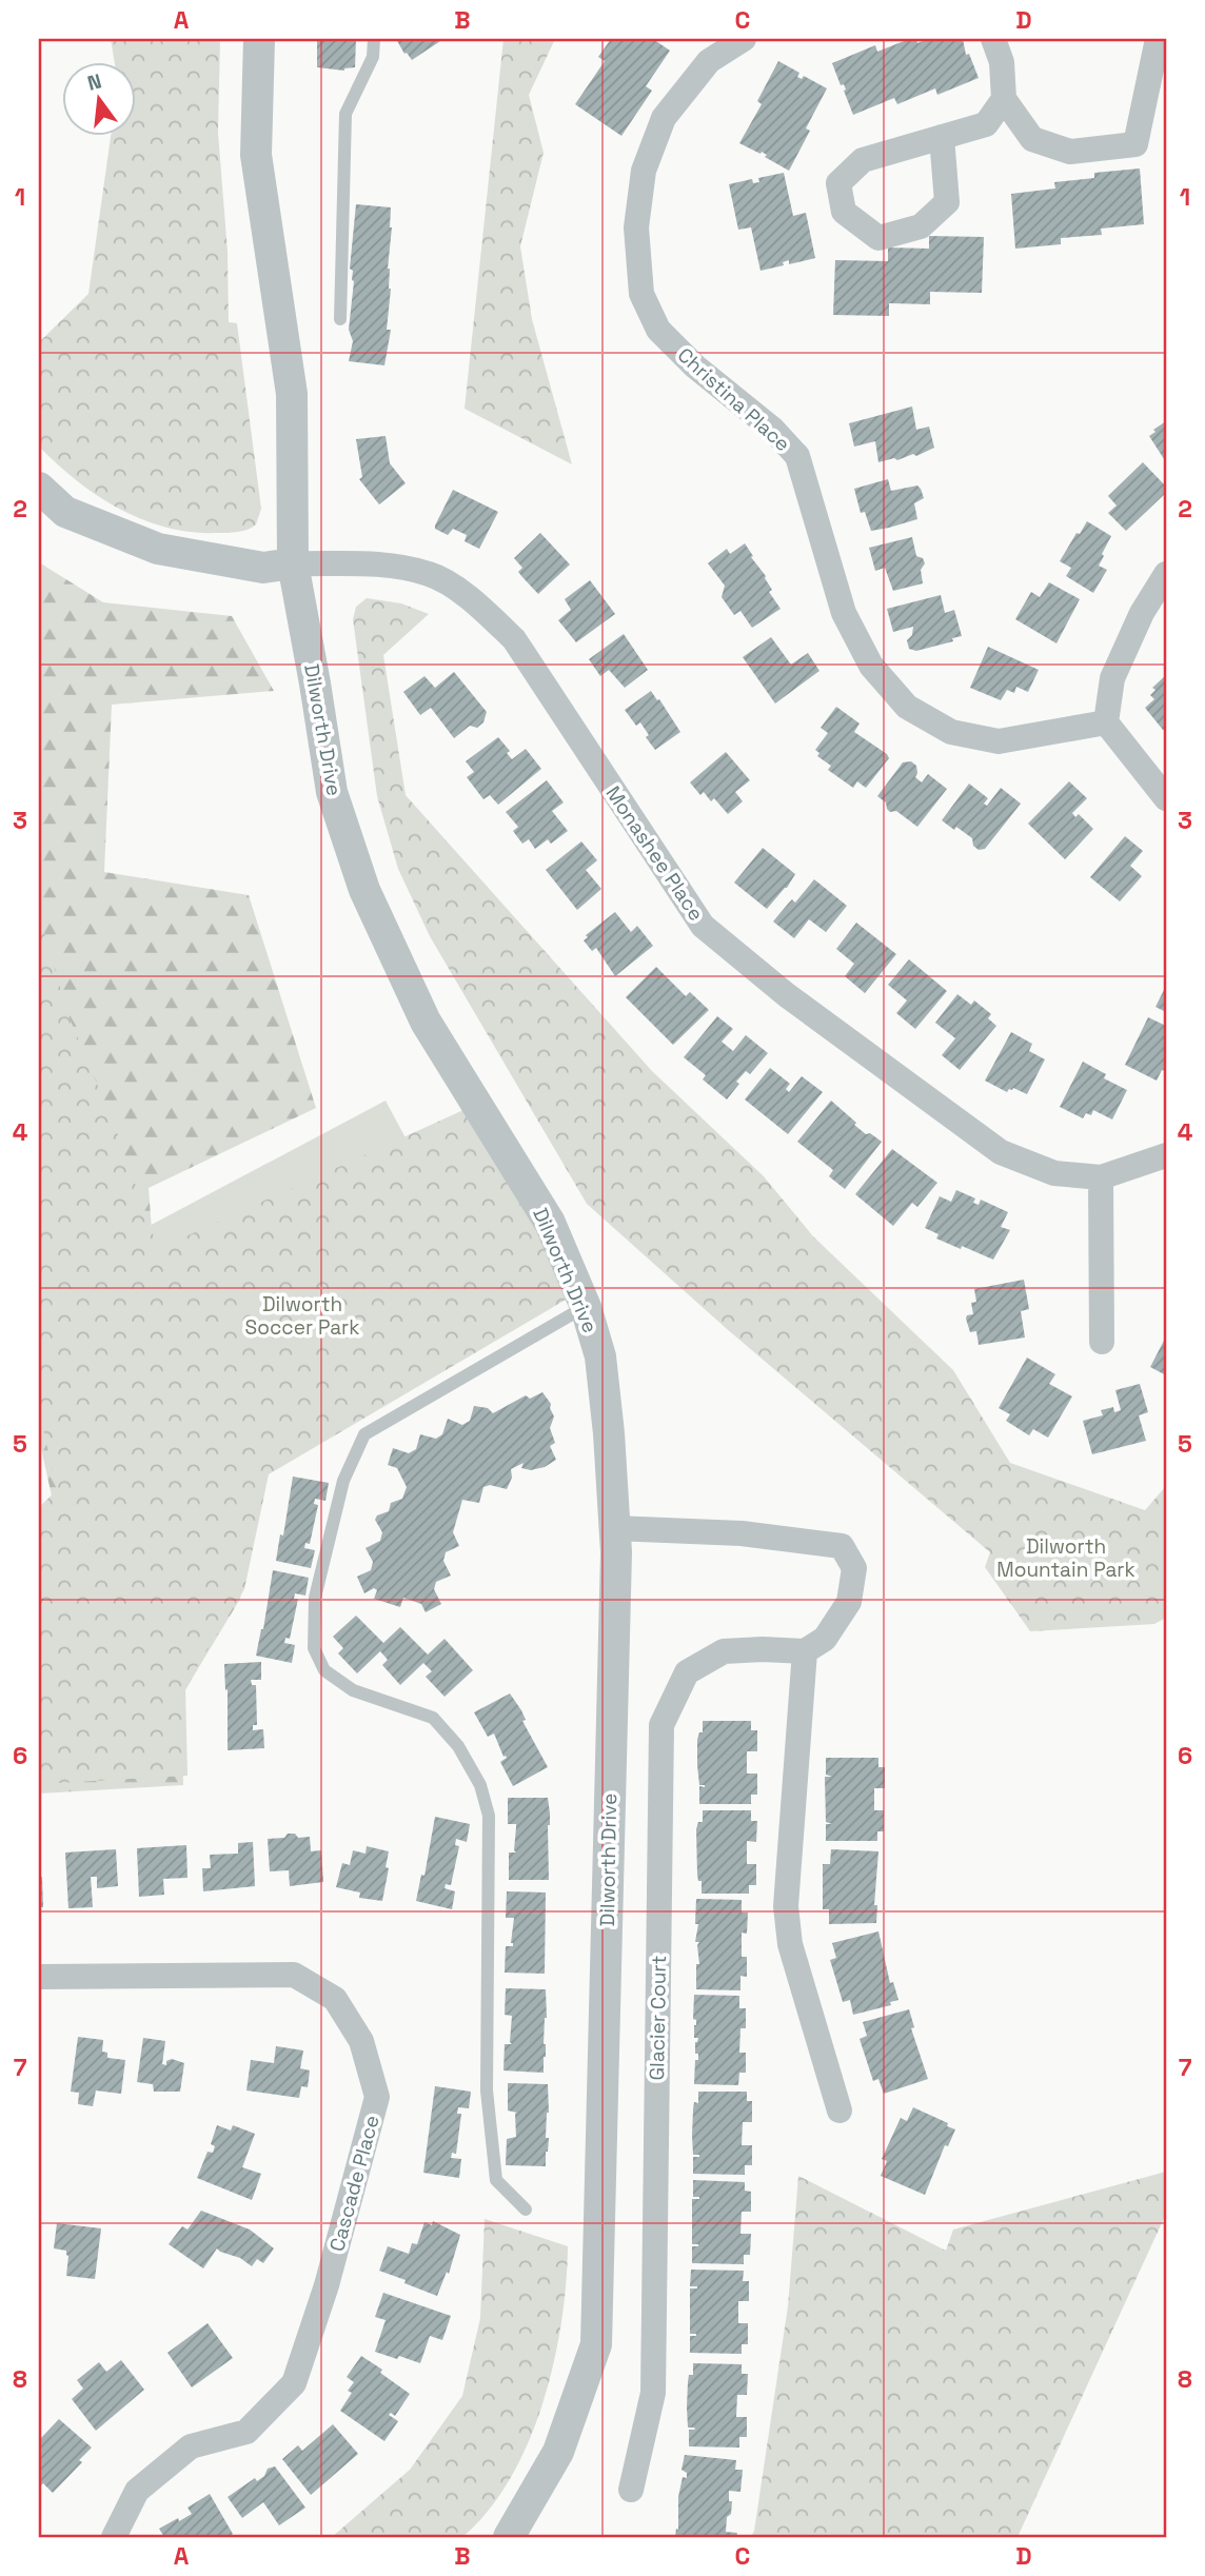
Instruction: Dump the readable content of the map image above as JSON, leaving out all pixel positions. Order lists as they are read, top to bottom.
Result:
{
  "streets": {
    "street": [
      "Christina Place",
      "Dilworth Drive",
      "Monashee Place",
      "Glacier Court",
      "Cascade Place"
    ]
  },
  "crossings": [
    ["Dilworth Drive", "Monashee Place"]
  ],
  "parks": ["Dilworth Soccer Park", "Dilworth Mountain Park"],
  "north": "top",
  "grid": {
    "columns": [
      "A",
      "B",
      "C",
      "D"
    ],
    "rows": [
      "1",
      "2",
      "3",
      "4",
      "5",
      "6",
      "7",
      "8"
    ]
  }
}
